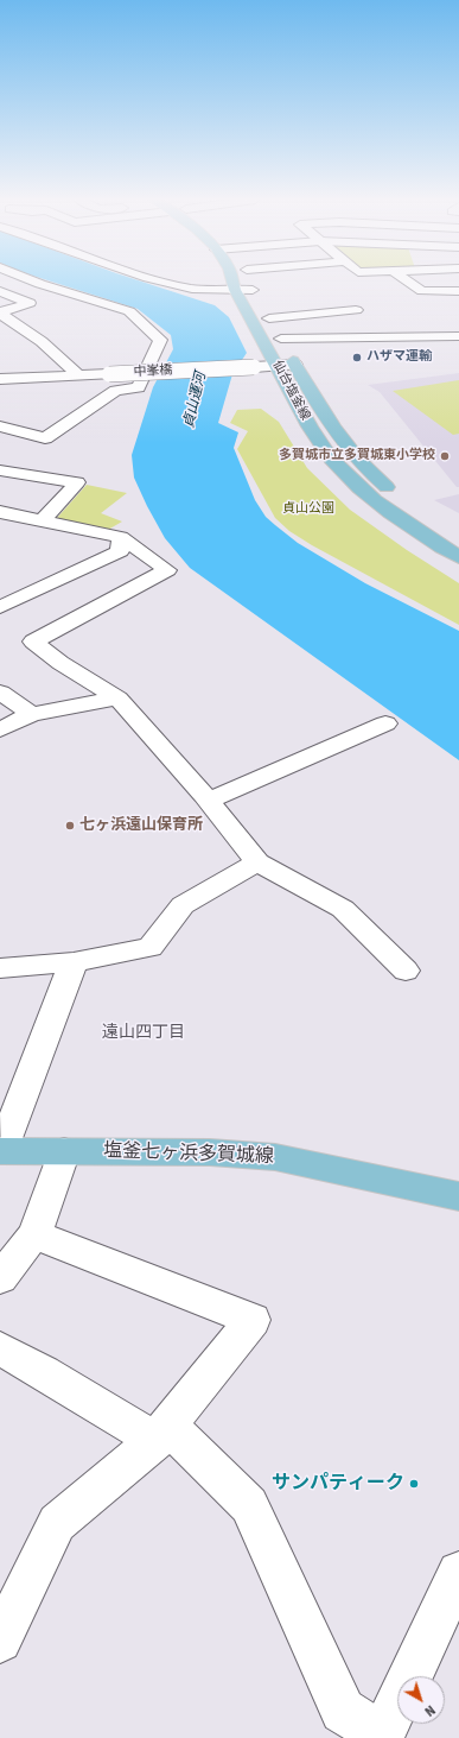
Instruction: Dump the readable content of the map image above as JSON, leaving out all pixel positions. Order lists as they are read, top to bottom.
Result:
{
  "streets": {
    "main road": ["仙台塩釜線", "塩釜七ヶ浜多賀城線"],
    "street": ["中峯橋"]
  },
  "crossings": [
    ["中峯橋", "仙台塩釜線"]
  ],
  "districts": ["遠山四丁目"],
  "water": ["貞山運河"],
  "parks": ["貞山公園"],
  "places": [
    "ハザマ運輸",
    "多賀城市立多賀城東小学校",
    "七ヶ浜遠山保育所",
    "サンパティーク"
  ],
  "north": "bottom right"
}
